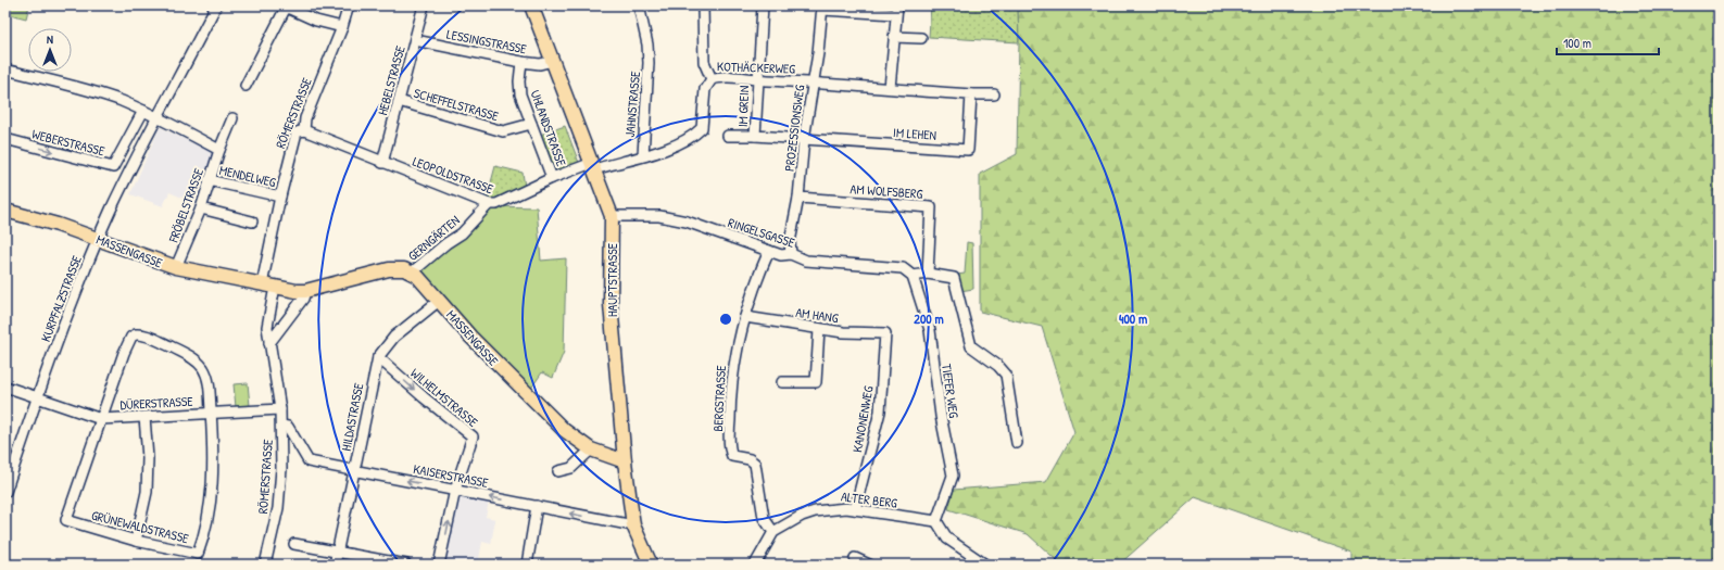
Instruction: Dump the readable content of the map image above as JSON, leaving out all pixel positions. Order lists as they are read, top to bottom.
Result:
{
  "streets": {
    "main road": ["MASSENGASSE", "HAUPTSTRASSE"],
    "street": [
      "LESSINGSTRASSE",
      "KOTHÄCKERWEG",
      "HEBELSTRASSE",
      "SCHEFFELSTRASSE",
      "JAHNSTRASSE",
      "IM GREIN",
      "RÖMERSTRASSE",
      "UHLANDSTRASSE",
      "PROZESSIONSWEG",
      "IM LEHEN",
      "WEBERSTRASSE",
      "LEOPOLDSTRASSE",
      "MENDELWEG",
      "AM WOLFSBERG",
      "FRÖBELSTRASSE",
      "RINGELSGASSE",
      "GERNGÄRTEN",
      "KURPFALZSTRASSE",
      "AM HANG",
      "TIEFER WEG",
      "WILHELMSTRASSE",
      "BERGSTRASSE",
      "DÜRERSTRASSE",
      "HILDASTRASSE",
      "KANONENWEG",
      "KAISERSTRASSE",
      "ALTER BERG",
      "GRÜNEWALDSTRASSE"
    ]
  },
  "crossings": [
    ["LESSINGSTRASSE", "HEBELSTRASSE"],
    ["LESSINGSTRASSE", "UHLANDSTRASSE"],
    ["LESSINGSTRASSE", "HAUPTSTRASSE"],
    ["KOTHÄCKERWEG", "JAHNSTRASSE"],
    ["KOTHÄCKERWEG", "IM GREIN"],
    ["KOTHÄCKERWEG", "PROZESSIONSWEG"],
    ["HEBELSTRASSE", "SCHEFFELSTRASSE"],
    ["HEBELSTRASSE", "LEOPOLDSTRASSE"],
    ["SCHEFFELSTRASSE", "UHLANDSTRASSE"],
    ["JAHNSTRASSE", "LEOPOLDSTRASSE"],
    ["JAHNSTRASSE", "HAUPTSTRASSE"],
    ["IM GREIN", "PROZESSIONSWEG"],
    ["IM GREIN", "IM LEHEN"],
    ["RÖMERSTRASSE", "LEOPOLDSTRASSE"],
    ["RÖMERSTRASSE", "MENDELWEG"],
    ["RÖMERSTRASSE", "MASSENGASSE"],
    ["RÖMERSTRASSE", "DÜRERSTRASSE"],
    ["RÖMERSTRASSE", "KAISERSTRASSE"],
    ["UHLANDSTRASSE", "LEOPOLDSTRASSE"],
    ["PROZESSIONSWEG", "IM LEHEN"],
    ["PROZESSIONSWEG", "AM WOLFSBERG"],
    ["PROZESSIONSWEG", "RINGELSGASSE"],
    ["LEOPOLDSTRASSE", "GERNGÄRTEN"],
    ["LEOPOLDSTRASSE", "HAUPTSTRASSE"],
    ["MENDELWEG", "FRÖBELSTRASSE"],
    ["FRÖBELSTRASSE", "MASSENGASSE"],
    ["RINGELSGASSE", "HAUPTSTRASSE"],
    ["RINGELSGASSE", "TIEFER WEG"],
    ["RINGELSGASSE", "BERGSTRASSE"],
    ["GERNGÄRTEN", "MASSENGASSE"],
    ["MASSENGASSE", "HAUPTSTRASSE"],
    ["MASSENGASSE", "KURPFALZSTRASSE"],
    ["MASSENGASSE", "HILDASTRASSE"],
    ["HAUPTSTRASSE", "KAISERSTRASSE"],
    ["KURPFALZSTRASSE", "DÜRERSTRASSE"],
    ["AM HANG", "BERGSTRASSE"],
    ["AM HANG", "KANONENWEG"],
    ["TIEFER WEG", "ALTER BERG"],
    ["WILHELMSTRASSE", "HILDASTRASSE"],
    ["WILHELMSTRASSE", "KAISERSTRASSE"],
    ["BERGSTRASSE", "ALTER BERG"],
    ["DÜRERSTRASSE", "GRÜNEWALDSTRASSE"],
    ["HILDASTRASSE", "KAISERSTRASSE"],
    ["KANONENWEG", "ALTER BERG"]
  ],
  "one_way": ["WEBERSTRASSE", "WILHELMSTRASSE", "KAISERSTRASSE"],
  "scale_bar": "100 m",
  "north": "top",
  "rings": ["200 m", "400 m"]
}
